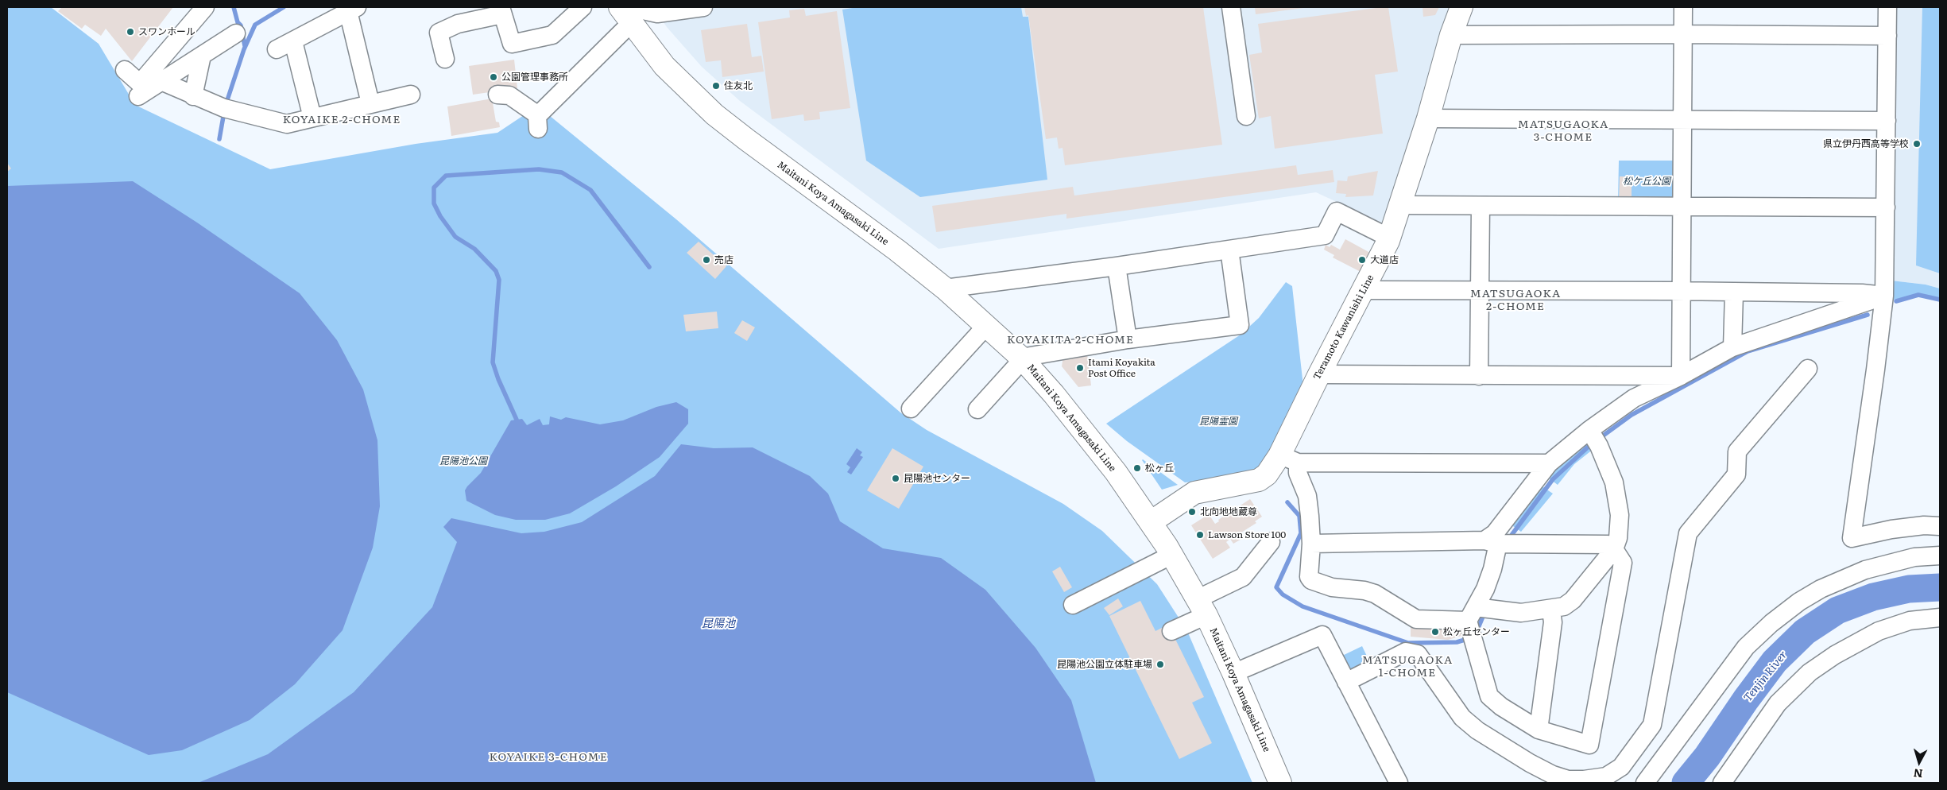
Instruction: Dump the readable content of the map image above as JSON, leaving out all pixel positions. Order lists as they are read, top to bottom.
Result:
{
  "streets": {
    "main road": ["Maitani Koya Amagasaki Line", "Teramoto Kawanishi Line"]
  },
  "crossings": [
    ["Maitani Koya Amagasaki Line", "Teramoto Kawanishi Line"]
  ],
  "districts": [
    "KOYAIKE 2-CHOME",
    "MATSUGAOKA 3-CHOME",
    "MATSUGAOKA 2-CHOME",
    "KOYAKITA 2-CHOME",
    "MATSUGAOKA 1-CHOME",
    "KOYAIKE 3-CHOME"
  ],
  "water": ["昆陽池", "Tenjin River"],
  "parks": ["松ケ丘公園", "昆陽霊園", "昆陽池公園"],
  "places": [
    "スワンホール",
    "公園管理事務所",
    "住友北",
    "県立伊丹西高等学校",
    "売店",
    "大道店",
    "Itami Koyakita Post Office",
    "松ヶ丘",
    "昆陽池センター",
    "北向地地蔵尊",
    "Lawson Store 100",
    "松ヶ丘センター",
    "昆陽池公園立体駐車場"
  ],
  "north": "bottom"
}
